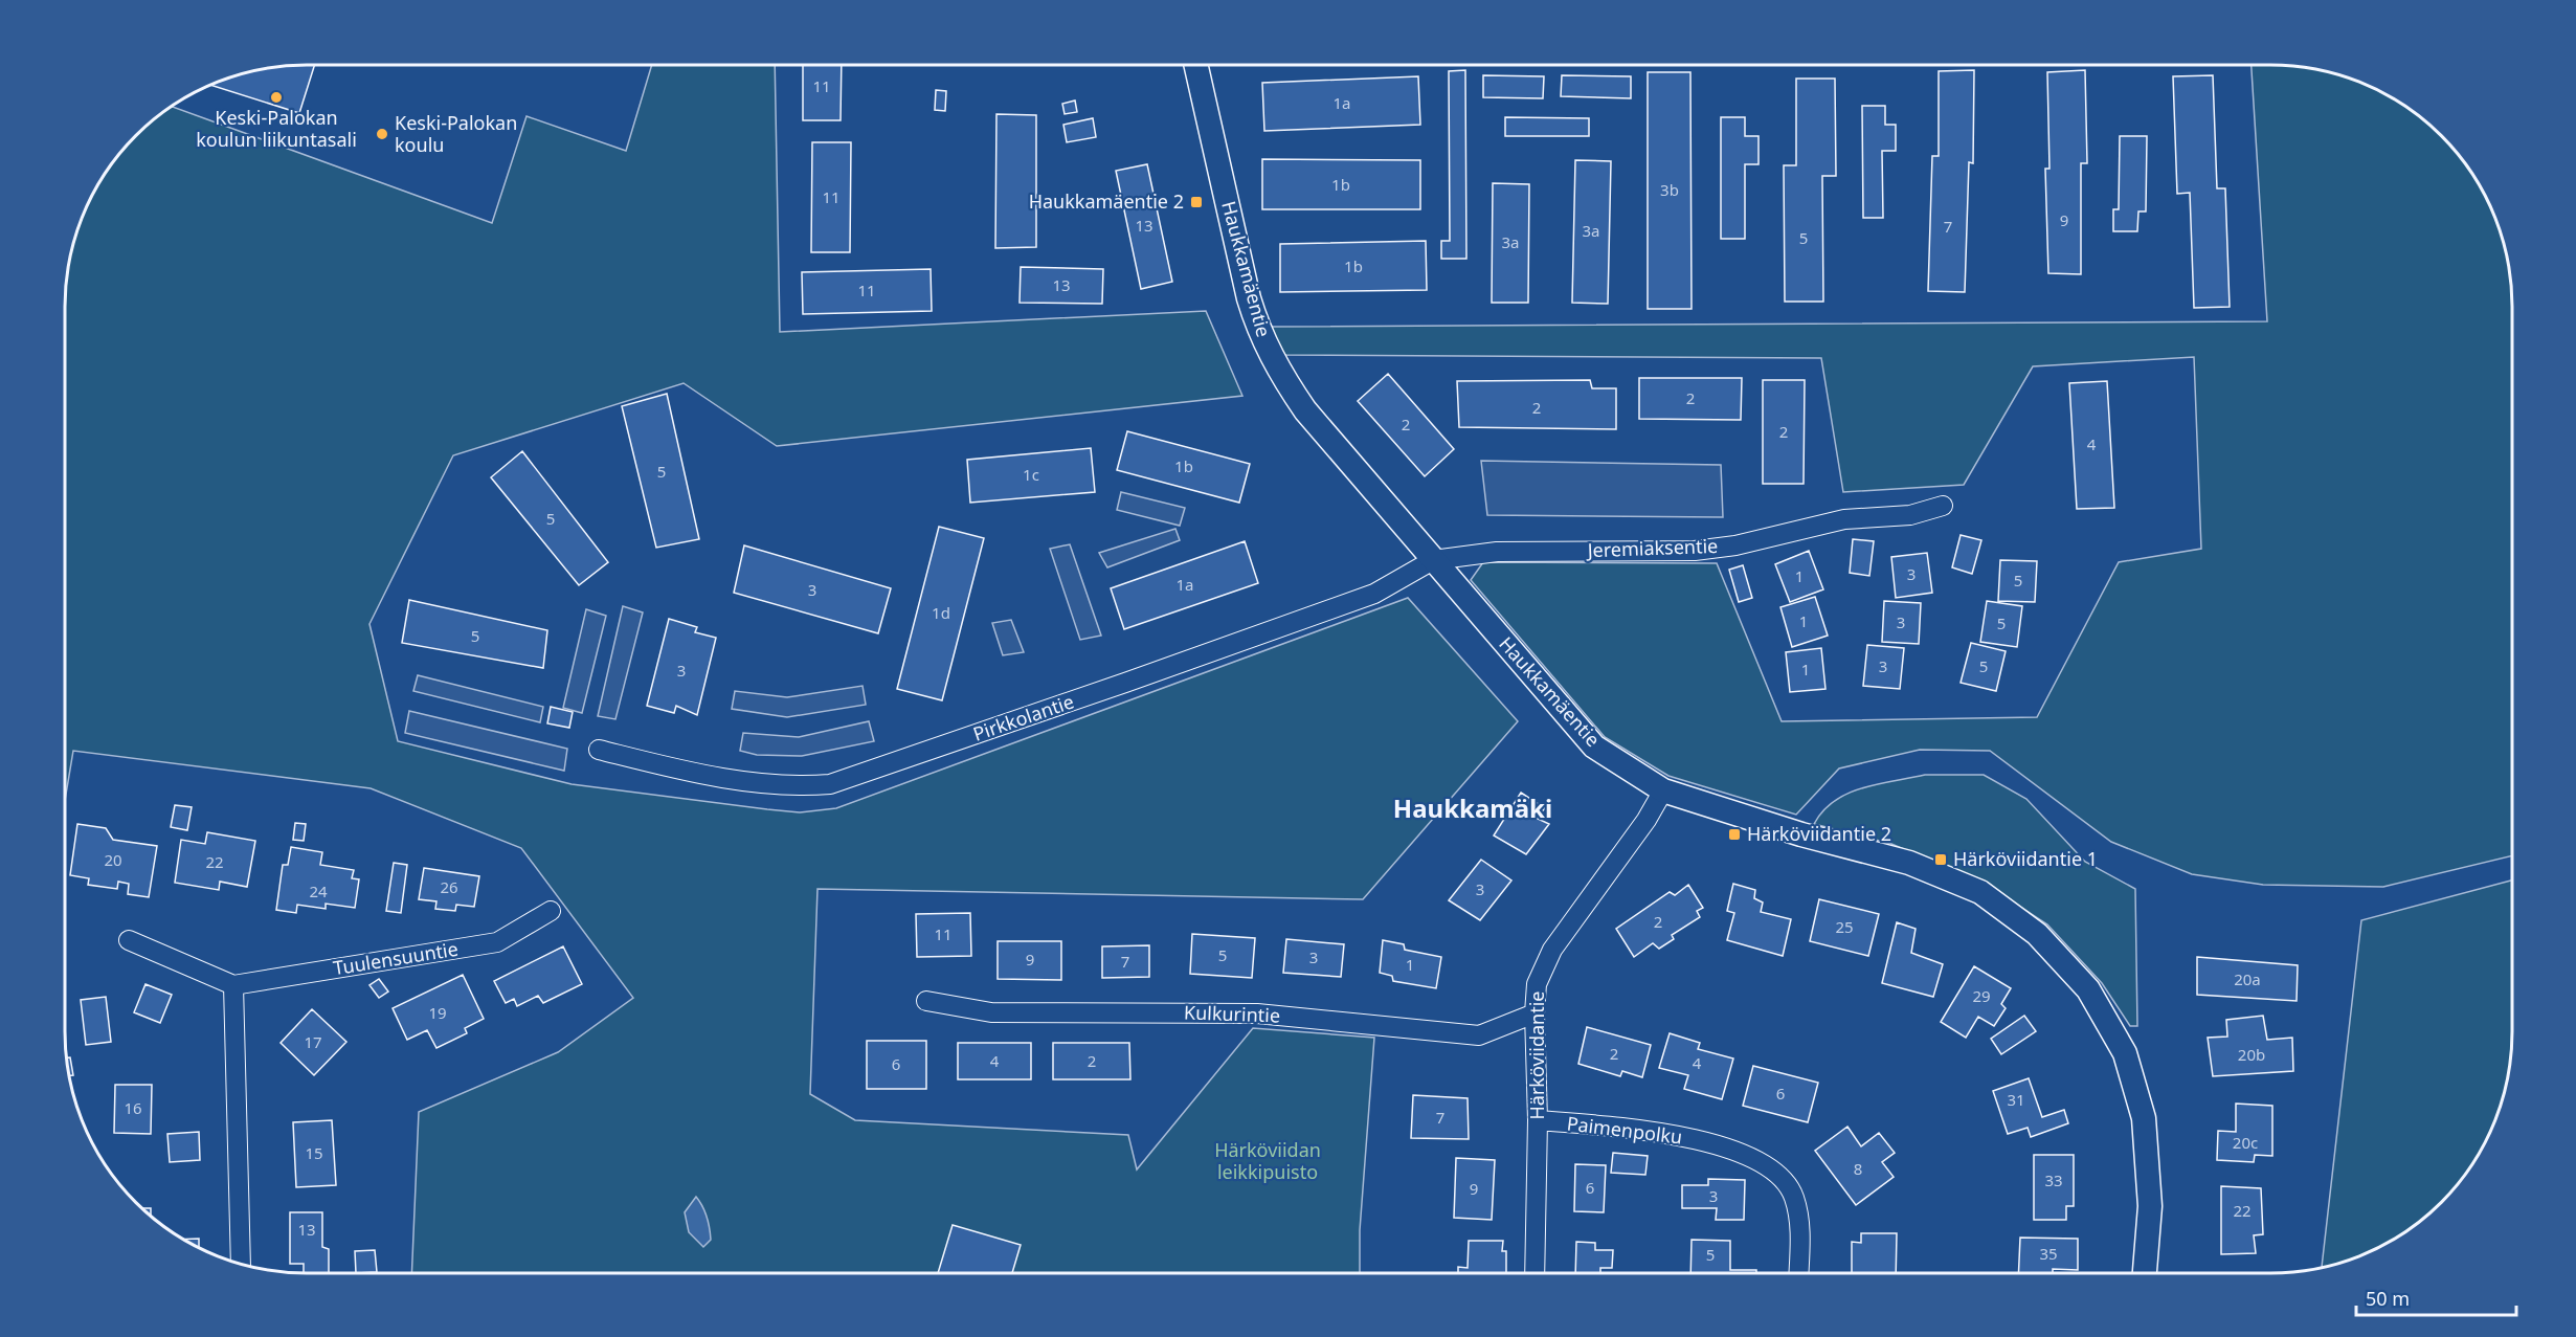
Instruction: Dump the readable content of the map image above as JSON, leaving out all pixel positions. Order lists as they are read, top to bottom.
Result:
{
  "streets": {
    "street": [
      "Haukkamäentie",
      "Jeremiaksentie",
      "Pirkkolantie",
      "Tuulensuuntie",
      "Kulkurintie",
      "Härköviidantie",
      "Paimenpolku"
    ]
  },
  "crossings": [
    ["Haukkamäentie", "Jeremiaksentie"],
    ["Haukkamäentie", "Pirkkolantie"],
    ["Haukkamäentie", "Härköviidantie"],
    ["Jeremiaksentie", "Pirkkolantie"],
    ["Kulkurintie", "Härköviidantie"],
    ["Härköviidantie", "Paimenpolku"]
  ],
  "districts": ["Haukkamäki"],
  "parks": ["Härköviidan leikkipuisto"],
  "places": {
    "other": ["Keski-Palokan koulun liikuntasali", "Keski-Palokan koulu"],
    "transit": ["Haukkamäentie 2", "Härköviidantie 2", "Härköviidantie 1"]
  },
  "house_numbers": [
    "11",
    "1a",
    "1b",
    "3b",
    "11",
    "9",
    "13",
    "7",
    "3a",
    "5",
    "3a",
    "1b",
    "13",
    "11",
    "2",
    "2",
    "2",
    "2",
    "4",
    "1b",
    "5",
    "1c",
    "5",
    "3",
    "1",
    "5",
    "1a",
    "3",
    "1d",
    "1",
    "3",
    "5",
    "5",
    "3",
    "5",
    "1",
    "3",
    "20",
    "22",
    "26",
    "3",
    "24",
    "2",
    "25",
    "11",
    "5",
    "3",
    "9",
    "7",
    "1",
    "20a",
    "29",
    "19",
    "17",
    "2",
    "20b",
    "4",
    "2",
    "4",
    "6",
    "6",
    "31",
    "16",
    "7",
    "20c",
    "15",
    "8",
    "33",
    "6",
    "9",
    "3",
    "22",
    "13",
    "35",
    "5"
  ],
  "scale_bar": "50 m"
}
